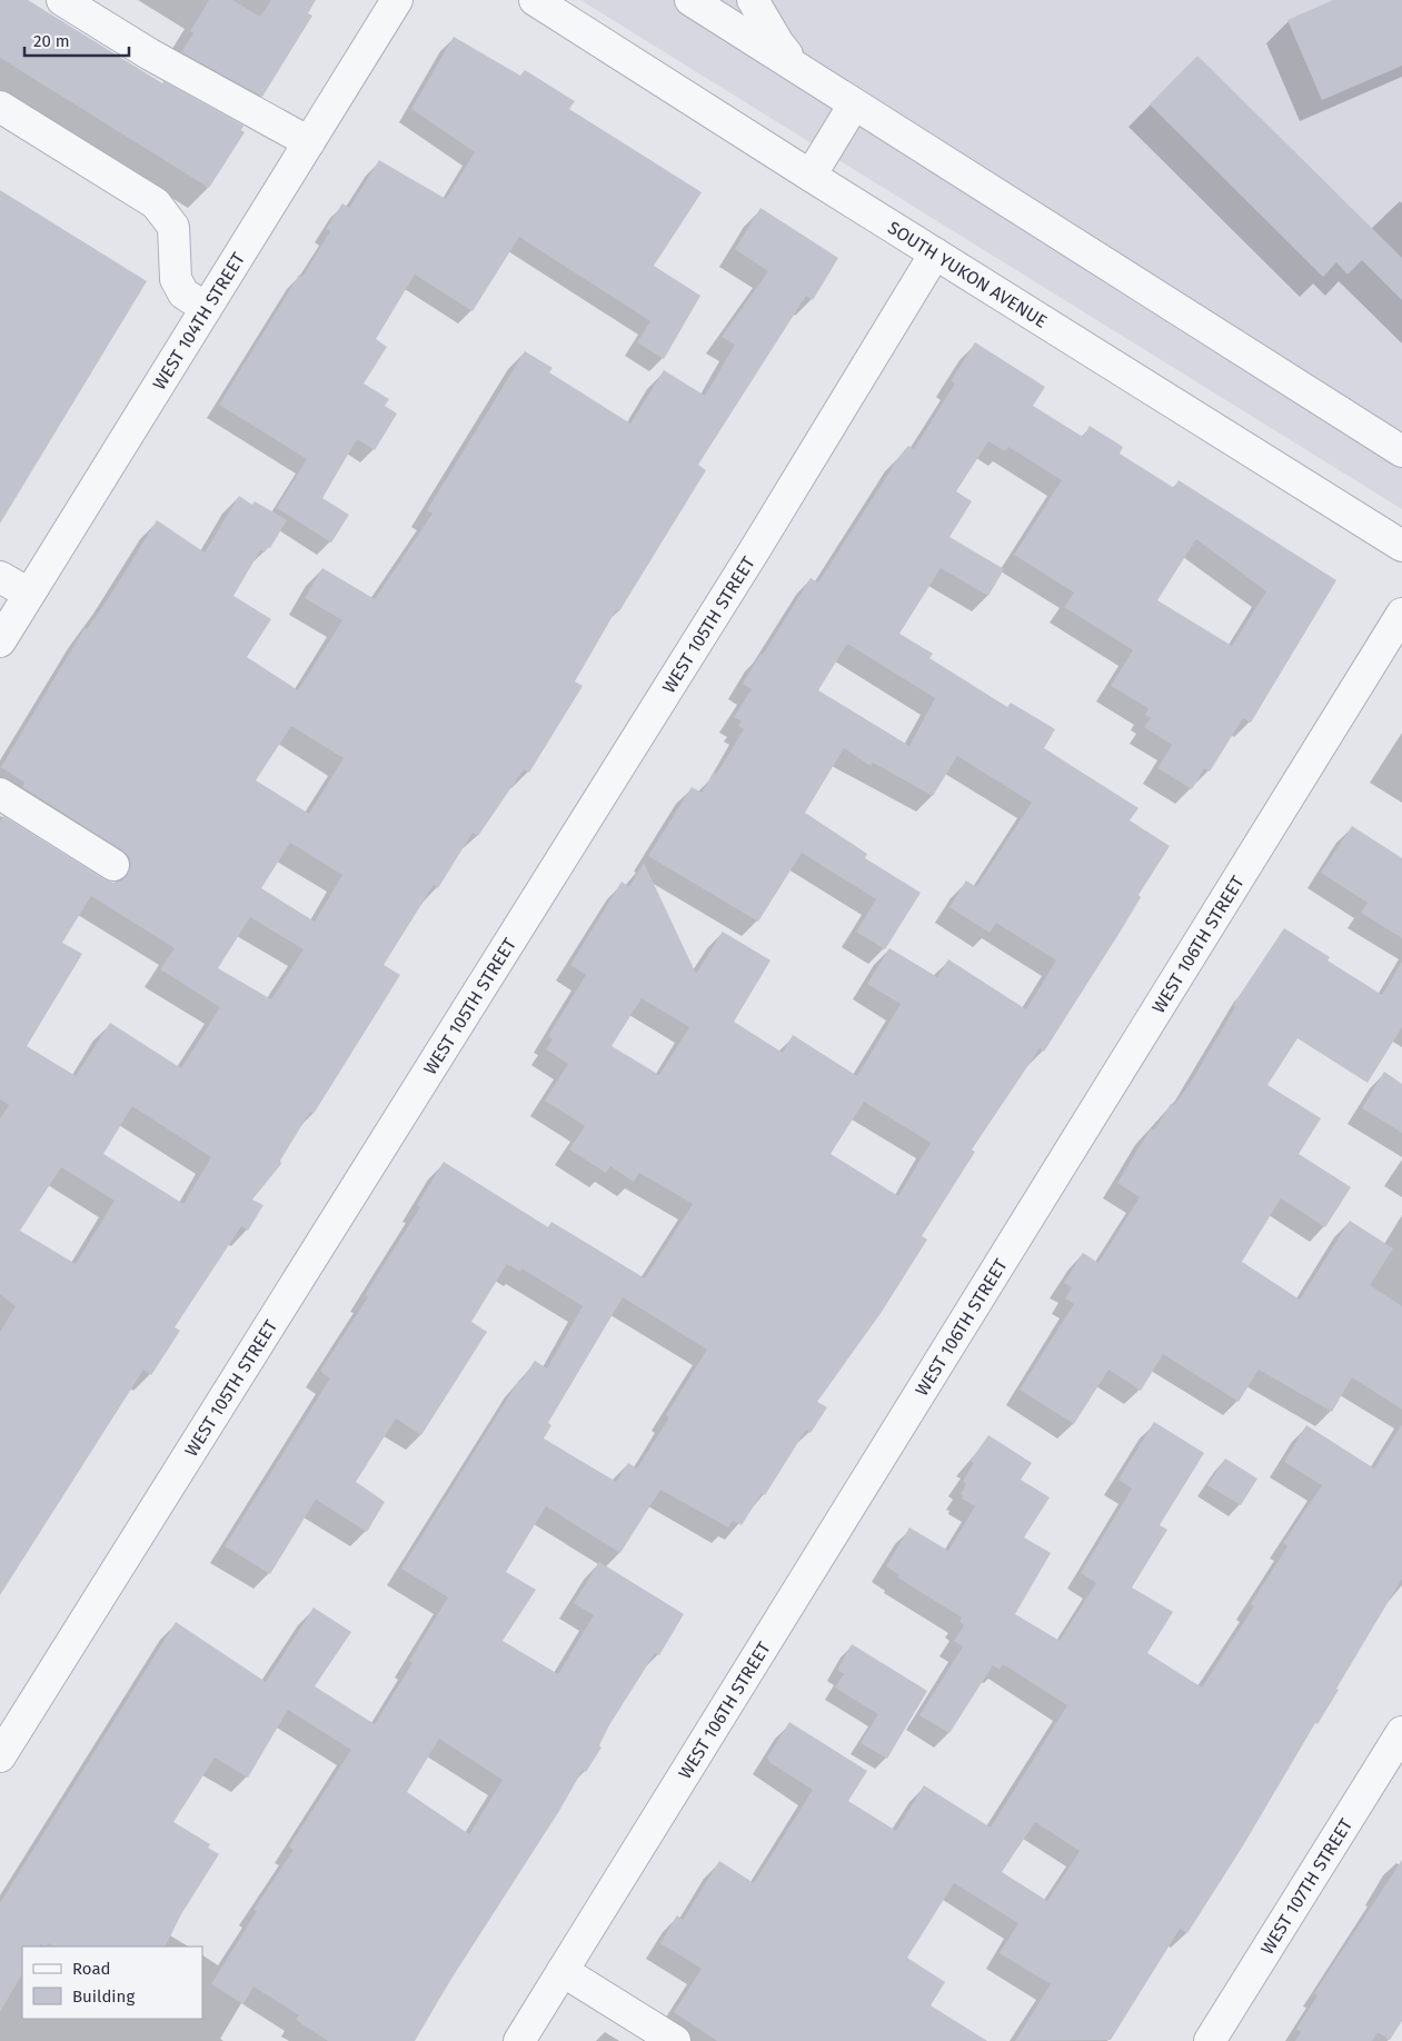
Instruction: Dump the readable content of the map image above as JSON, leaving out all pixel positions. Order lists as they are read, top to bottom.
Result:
{
  "streets": {
    "street": [
      "SOUTH YUKON AVENUE",
      "WEST 104TH STREET",
      "WEST 105TH STREET",
      "WEST 106TH STREET",
      "WEST 107TH STREET"
    ]
  },
  "crossings": [
    ["SOUTH YUKON AVENUE", "WEST 105TH STREET"]
  ],
  "legend": ["Road", "Building"],
  "scale_bar": "20 m"
}
